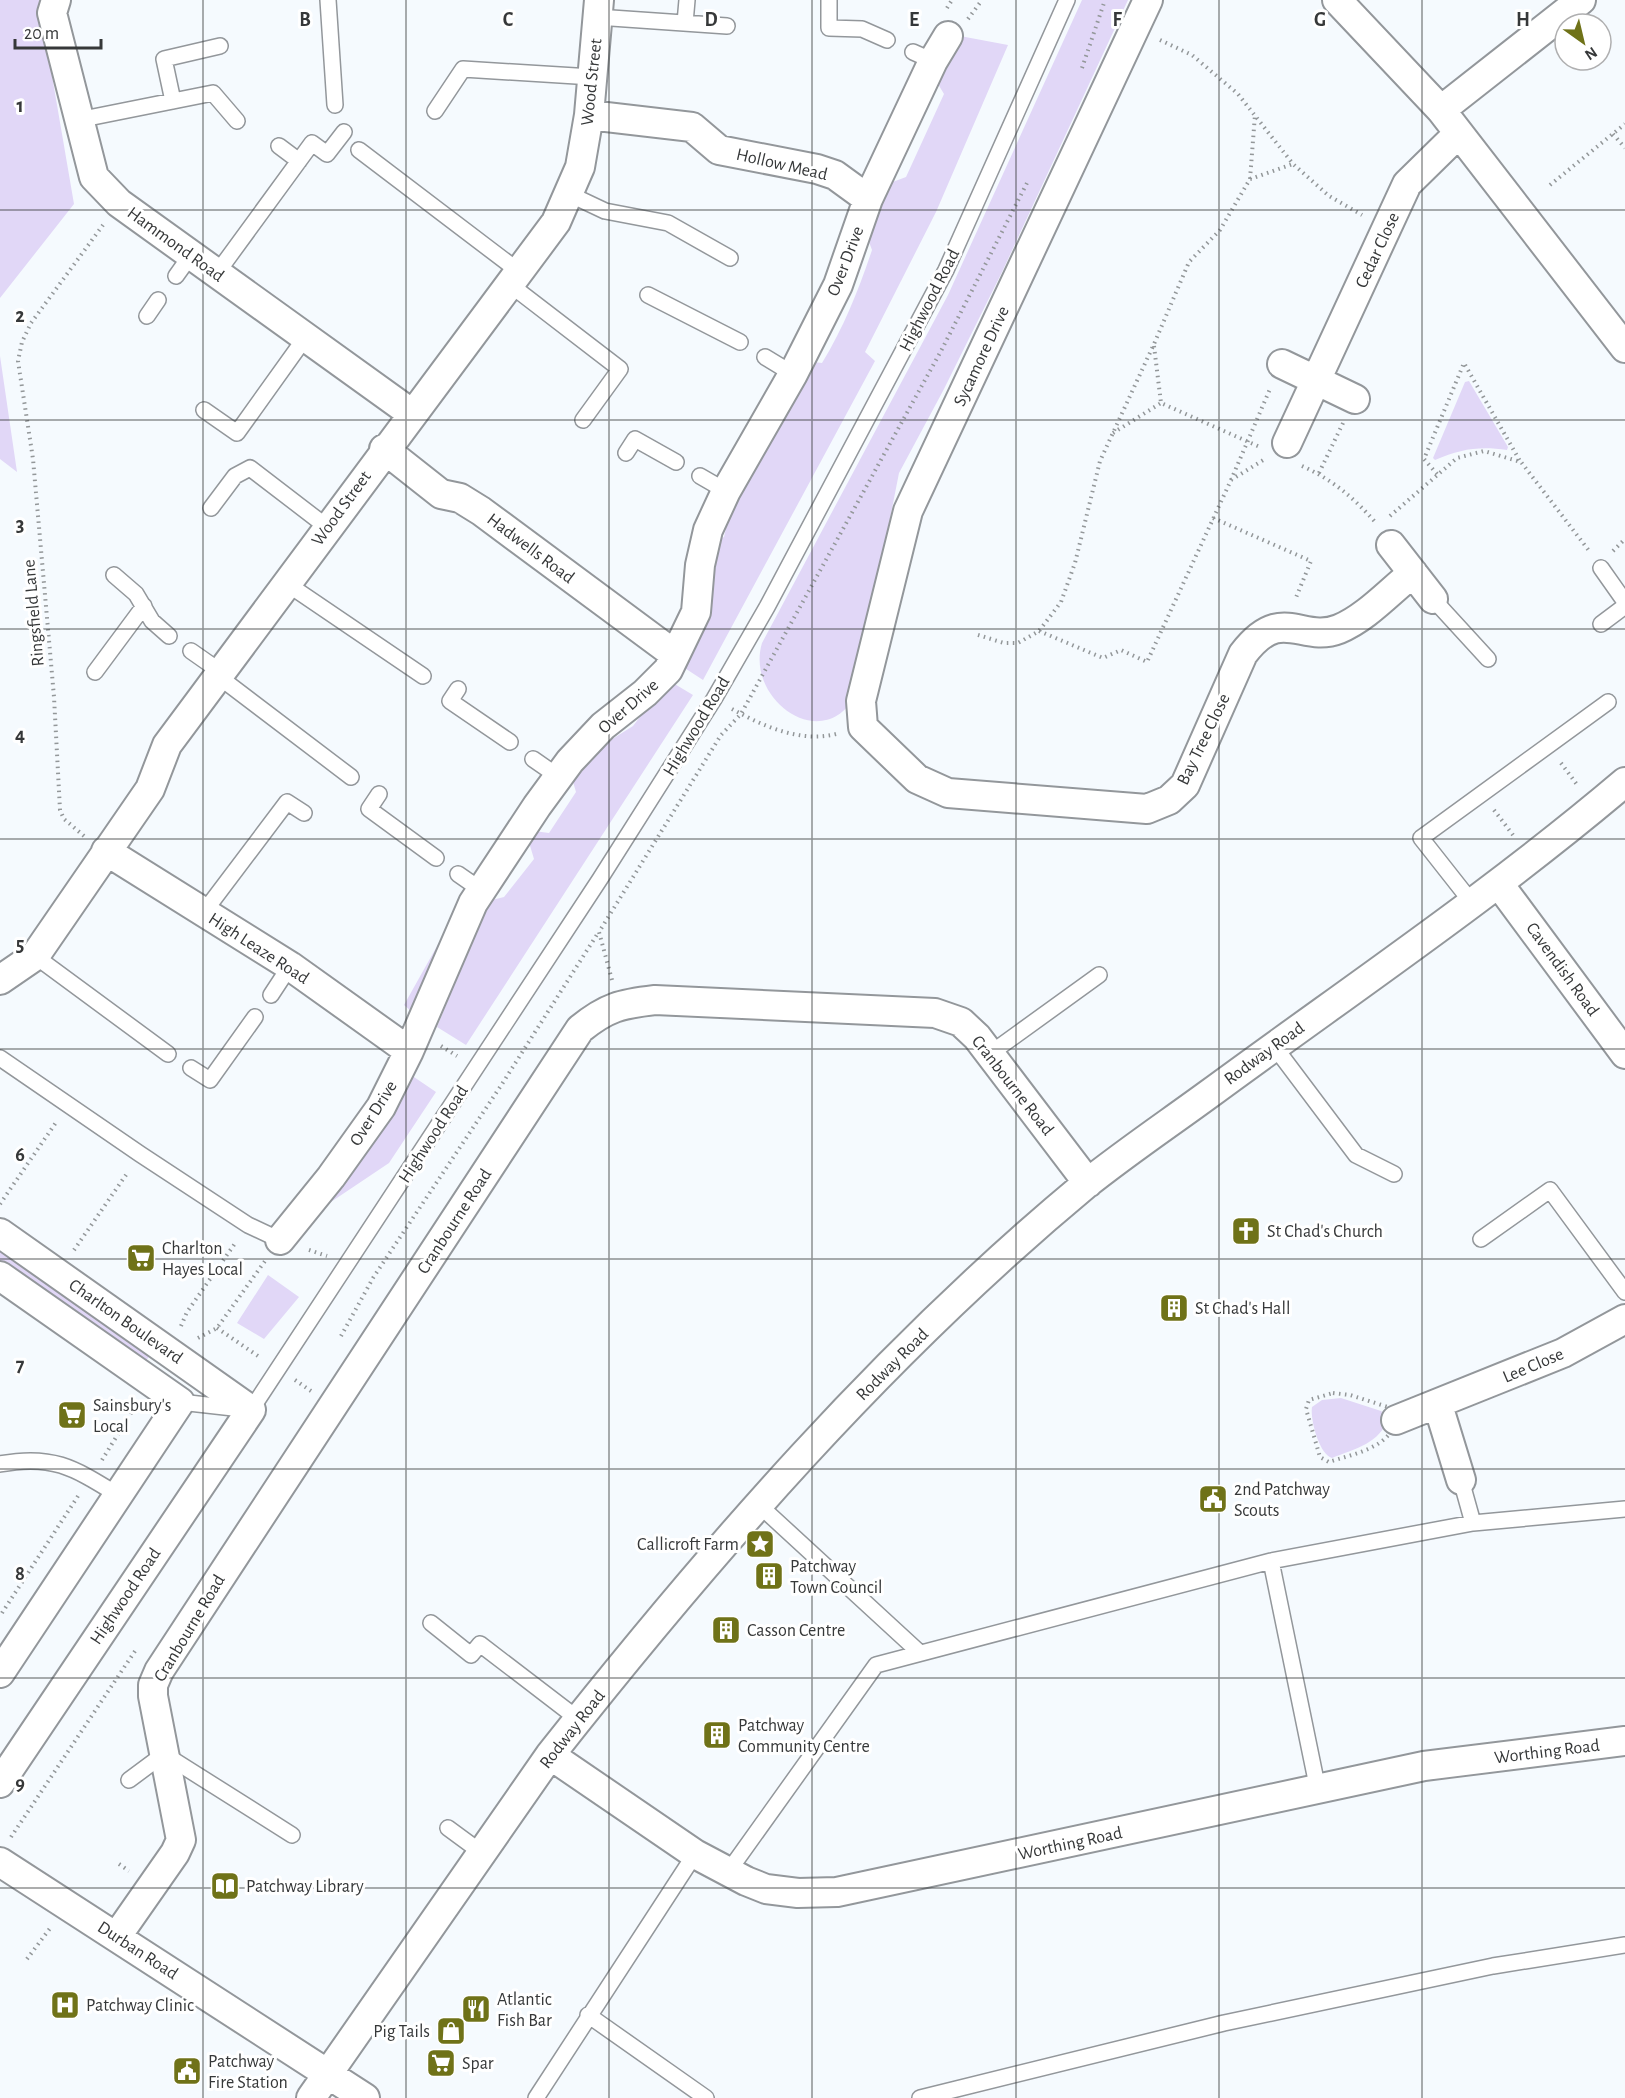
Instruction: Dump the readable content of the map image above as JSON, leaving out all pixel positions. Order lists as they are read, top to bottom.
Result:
{
  "streets": {
    "street": [
      "Wood Street",
      "Hollow Mead",
      "Hammond Road",
      "Cedar Close",
      "Over Drive",
      "Highwood Road",
      "Sycamore Drive",
      "Hadwells Road",
      "Bay Tree Close",
      "High Leaze Road",
      "Cavendish Road",
      "Rodway Road",
      "Cranbourne Road",
      "Charlton Boulevard",
      "Lee Close",
      "Worthing Road",
      "Durban Road"
    ],
    "path": ["Ringsfield Lane"]
  },
  "crossings": [
    ["Wood Street", "Hollow Mead"],
    ["Wood Street", "Hammond Road"],
    ["Wood Street", "Hadwells Road"],
    ["Wood Street", "Ringsfield Lane"],
    ["Wood Street", "High Leaze Road"],
    ["Hollow Mead", "Over Drive"],
    ["Hammond Road", "Ringsfield Lane"],
    ["Over Drive", "Hadwells Road"],
    ["Over Drive", "High Leaze Road"],
    ["Highwood Road", "Charlton Boulevard"],
    ["Sycamore Drive", "Bay Tree Close"],
    ["Ringsfield Lane", "High Leaze Road"],
    ["Cavendish Road", "Rodway Road"],
    ["Rodway Road", "Cranbourne Road"],
    ["Rodway Road", "Worthing Road"],
    ["Rodway Road", "Durban Road"],
    ["Cranbourne Road", "Durban Road"]
  ],
  "places": {
    "church": ["St Chad's Church"],
    "supermarket": ["Charlton Hayes Local", "Sainsbury's Local", "Spar"],
    "building": [
      "St Chad's Hall",
      "Patchway Town Council",
      "Casson Centre",
      "Patchway Community Centre"
    ],
    "public building": ["2nd Patchway Scouts", "Patchway Fire Station"],
    "place": ["Callicroft Farm"],
    "library": ["Patchway Library"],
    "hospital": ["Patchway Clinic"],
    "restaurant": ["Atlantic Fish Bar"],
    "shop": ["Pig Tails"]
  },
  "scale_bar": "20 m",
  "north": "bottom right",
  "grid": {
    "columns": [
      "B",
      "C",
      "D",
      "E",
      "F",
      "G",
      "H"
    ],
    "rows": [
      "1",
      "2",
      "3",
      "4",
      "5",
      "6",
      "7",
      "8",
      "9"
    ]
  }
}
